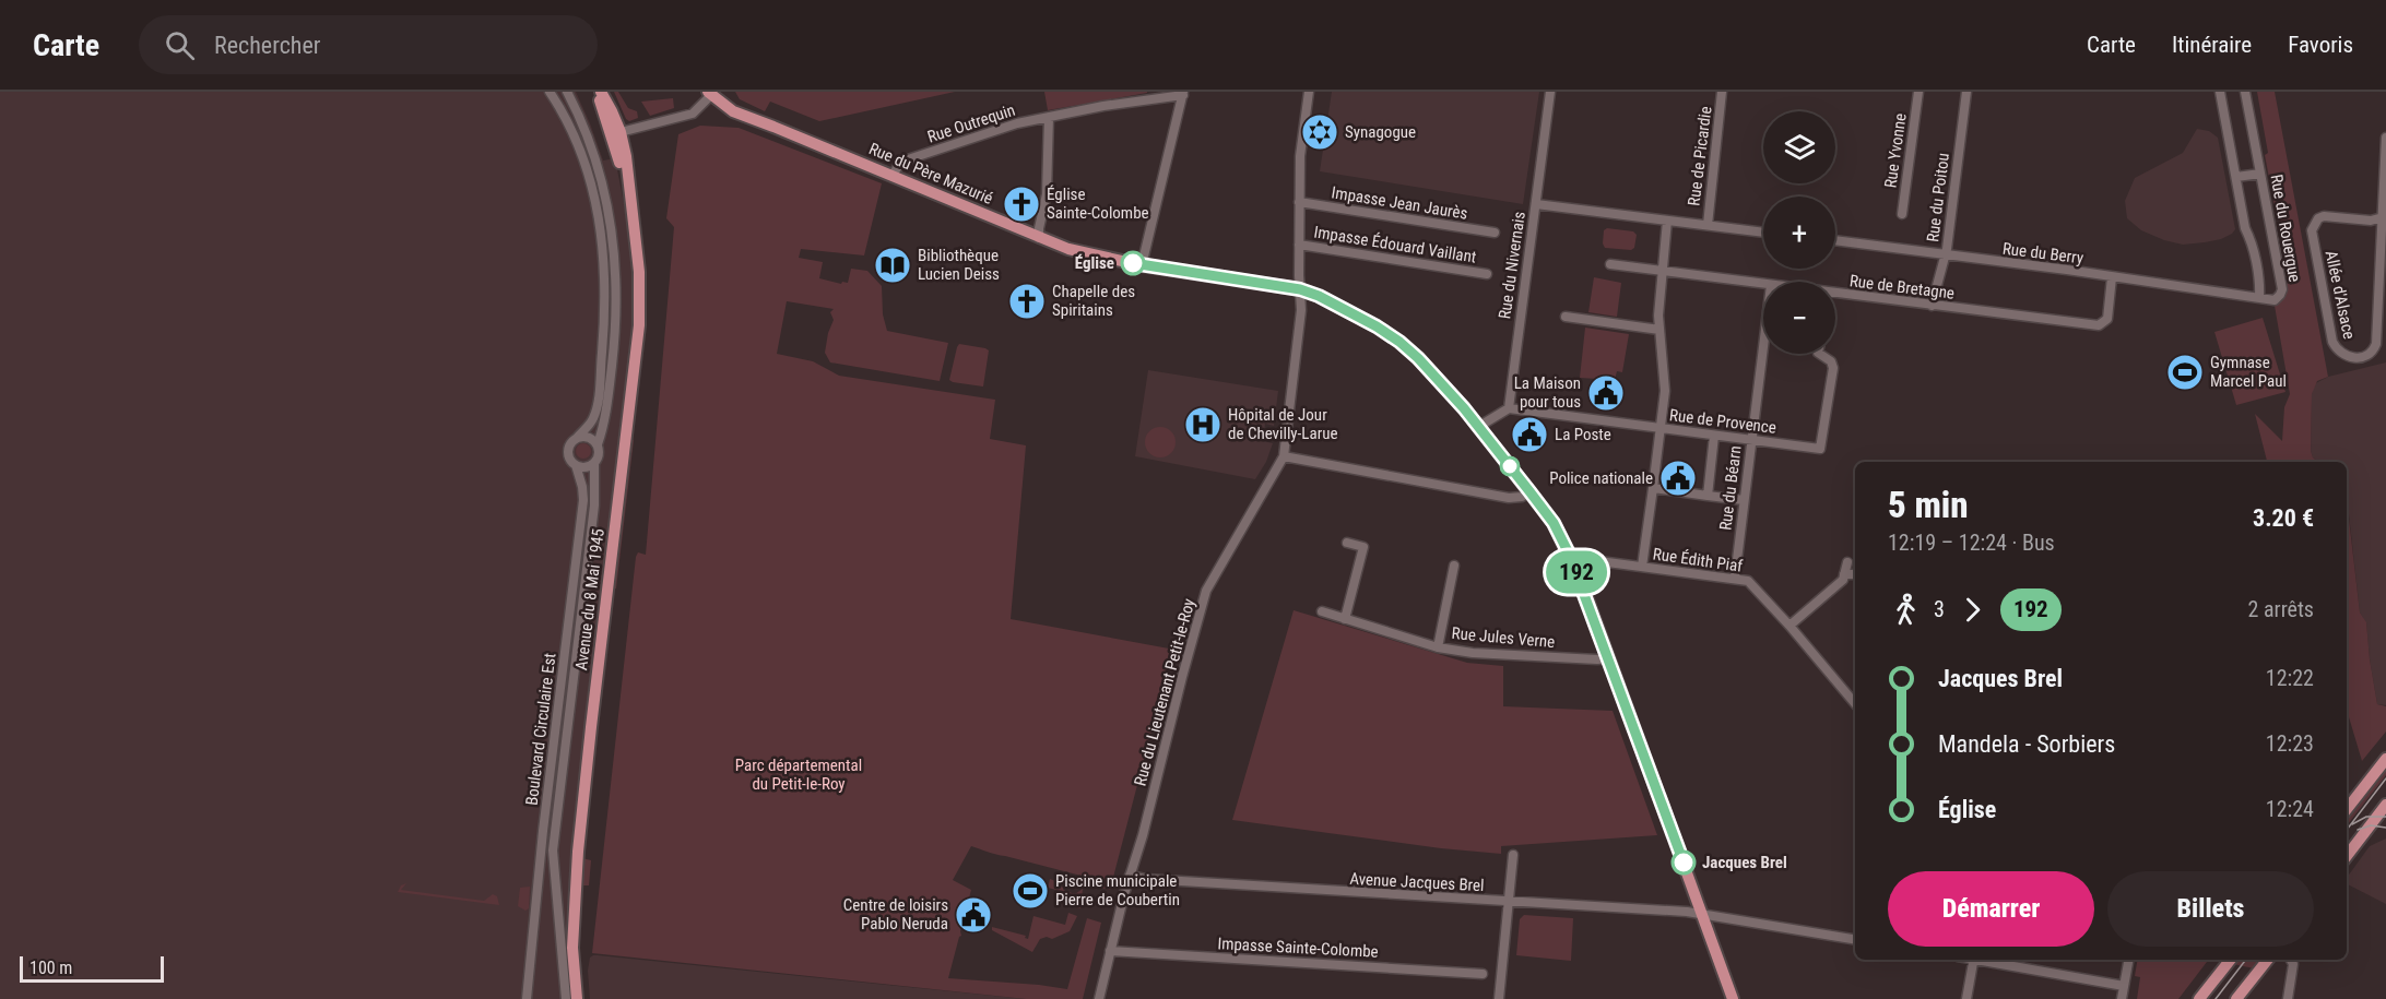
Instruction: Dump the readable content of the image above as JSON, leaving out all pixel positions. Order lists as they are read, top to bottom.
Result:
{
  "streets": {
    "main road": ["Rue du Père Mazurié", "Avenue du 8 Mai 1945"],
    "street": [
      "Rue Outrequin",
      "Rue Yvonne",
      "Rue de Picardie",
      "Rue du Poitou",
      "Impasse Jean Jaurès",
      "Rue du Rouergue",
      "Impasse Édouard Vaillant",
      "Rue du Berry",
      "Rue du Nivernais",
      "Rue de Bretagne",
      "Allée d'Alsace",
      "Rue de Provence",
      "Rue du Béarn",
      "Rue Édith Piaf",
      "Rue Jules Verne",
      "Rue du Lieutenant Petit-le-Roy",
      "Boulevard Circulaire Est",
      "Avenue Jacques Brel",
      "Impasse Sainte-Colombe"
    ]
  },
  "crossings": [
    ["Rue Outrequin", "Rue du Père Mazurié"],
    ["Rue du Père Mazurié", "Rue Édith Piaf"],
    ["Rue du Père Mazurié", "Rue Jules Verne"],
    ["Rue du Père Mazurié", "Rue du Lieutenant Petit-le-Roy"],
    ["Rue du Père Mazurié", "Avenue Jacques Brel"],
    ["Rue du Poitou", "Rue du Berry"],
    ["Rue du Poitou", "Rue de Bretagne"],
    ["Impasse Jean Jaurès", "Rue du Lieutenant Petit-le-Roy"],
    ["Rue du Rouergue", "Rue du Berry"],
    ["Impasse Édouard Vaillant", "Rue du Lieutenant Petit-le-Roy"],
    ["Rue du Berry", "Rue de Bretagne"],
    ["Rue du Nivernais", "Rue de Provence"],
    ["Rue de Provence", "Rue du Béarn"],
    ["Rue du Béarn", "Rue Édith Piaf"],
    ["Rue du Lieutenant Petit-le-Roy", "Avenue Jacques Brel"],
    ["Rue du Lieutenant Petit-le-Roy", "Impasse Sainte-Colombe"]
  ],
  "parks": ["Parc départemental du Petit-le-Roy"],
  "places": {
    "synagogue": ["Synagogue"],
    "church": ["Église Sainte-Colombe", "Chapelle des Spiritains"],
    "other": ["Église", "Jacques Brel"],
    "library": ["Bibliothèque Lucien Deiss"],
    "sports": ["Gymnase Marcel Paul", "Piscine municipale Pierre de Coubertin"],
    "public building": [
      "La Maison pour tous",
      "La Poste",
      "Police nationale",
      "Centre de loisirs Pablo Neruda"
    ],
    "hospital": ["Hôpital de Jour de Chevilly-Larue"]
  },
  "lines": ["bus line 192"],
  "scale_bar": "100 m",
  "page": {
    "header": "Carte",
    "search": "Rechercher",
    "nav": ["Carte", "Itinéraire", "Favoris"],
    "on_map": "192",
    "map_buttons": ["+", "−"],
    "heading": ["5 min", "12:19 – 12:24 · Bus", "3.20 €"],
    "legs": ["3", "192", "2 arrêts"],
    "list": [
      {
        "name": "Jacques Brel",
        "value": "12:22"
      },
      {
        "name": "Mandela - Sorbiers",
        "value": "12:23"
      },
      {
        "name": "Église",
        "value": "12:24"
      }
    ],
    "buttons": ["Démarrer", "Billets"],
    "scale": "100 m"
  }
}
